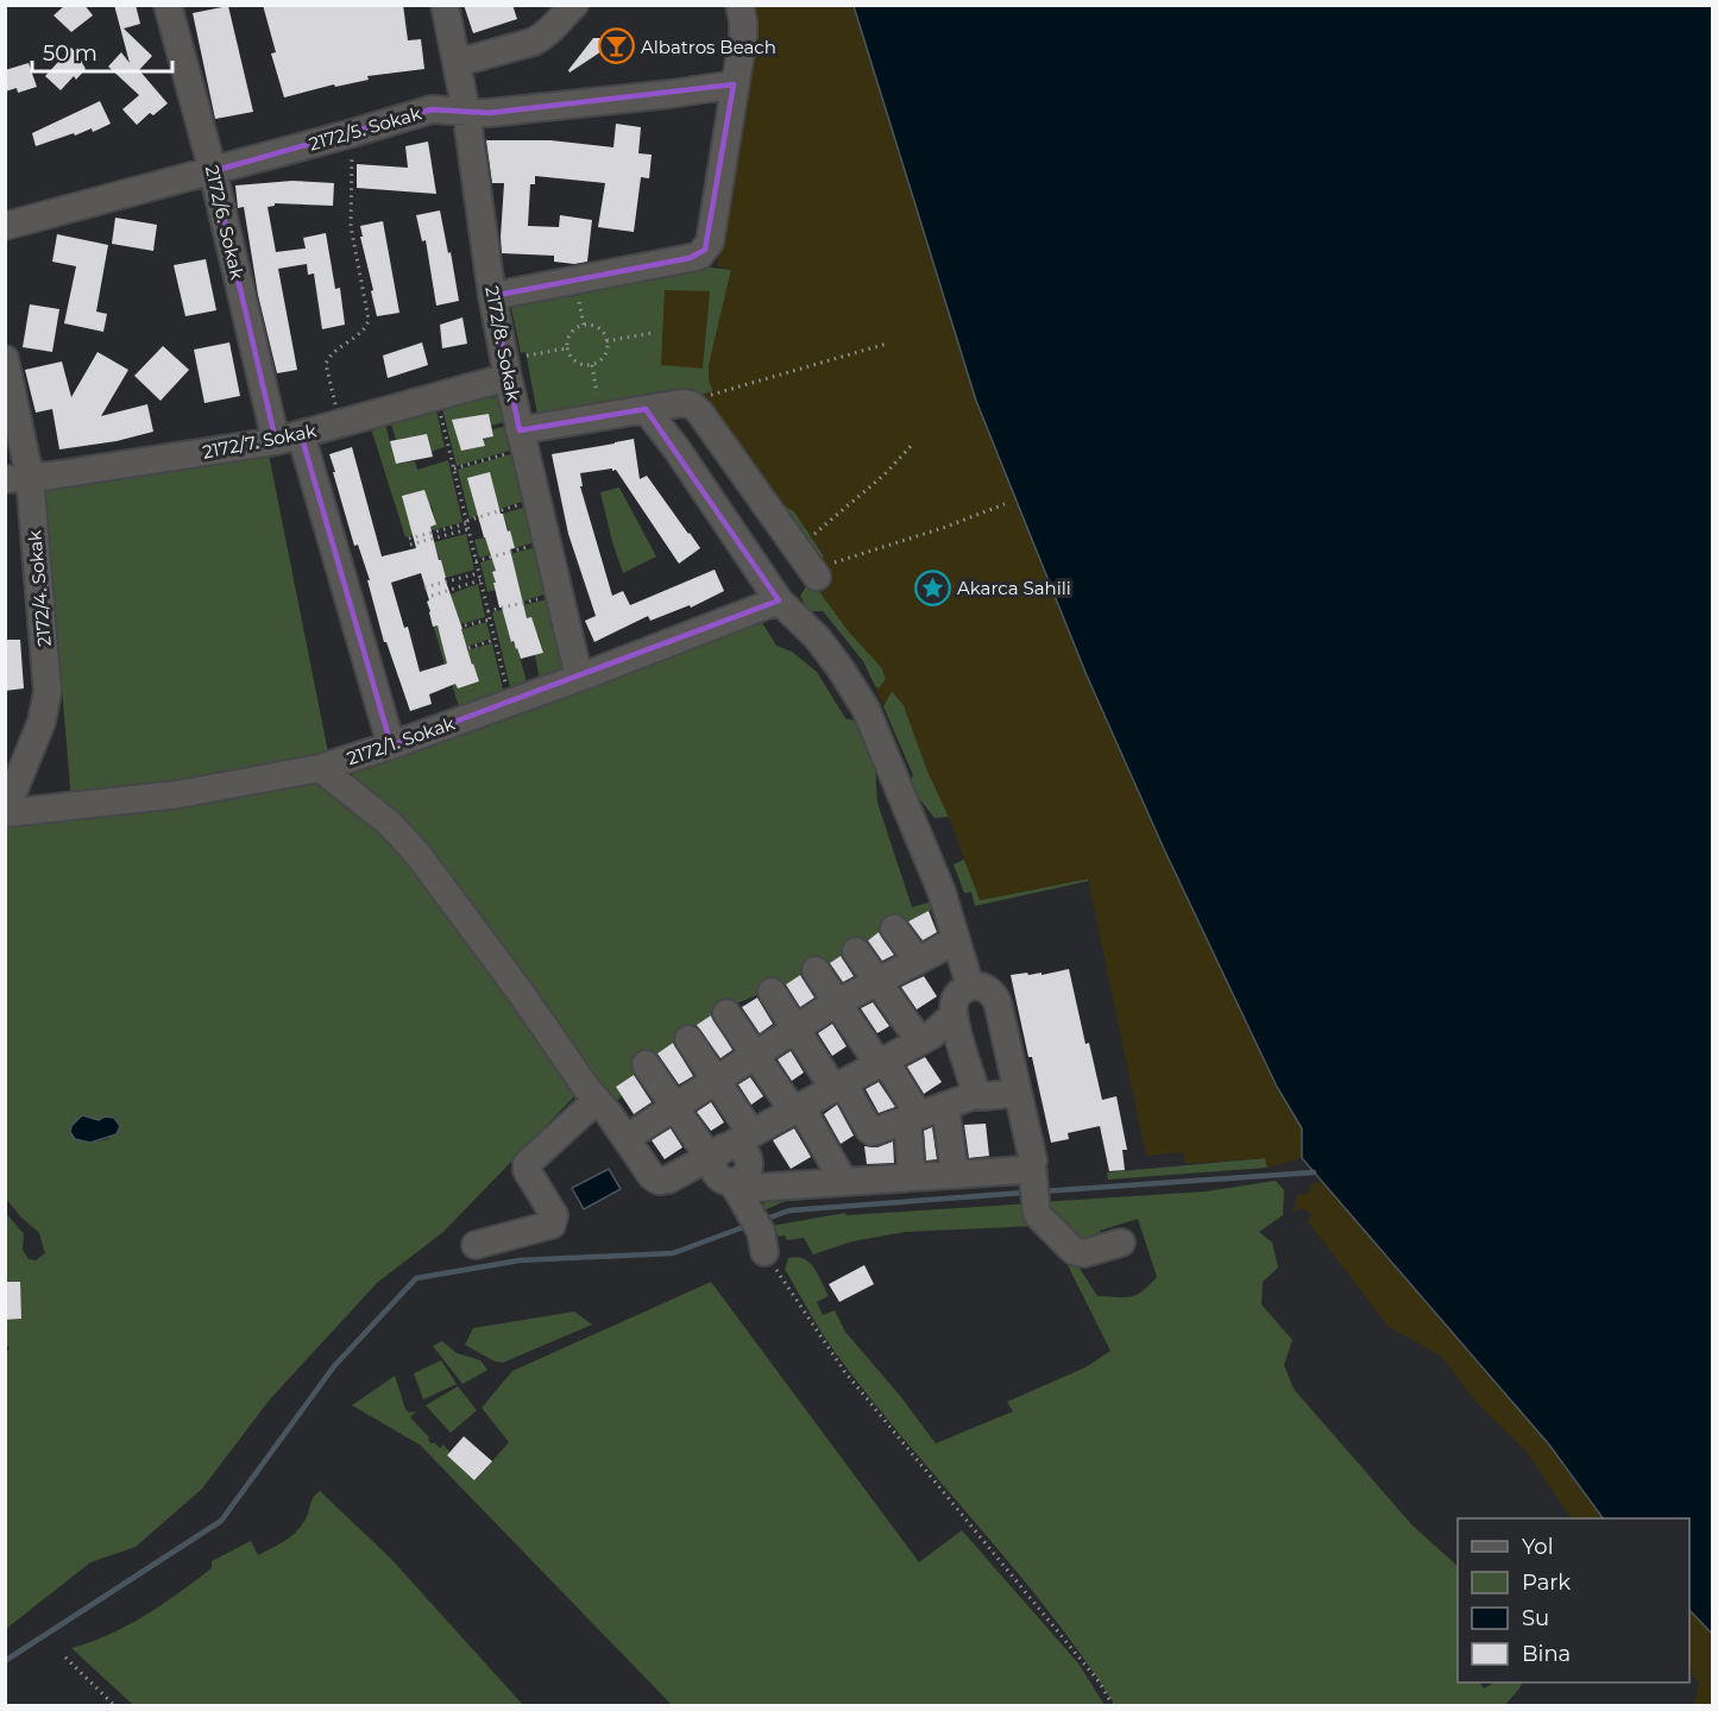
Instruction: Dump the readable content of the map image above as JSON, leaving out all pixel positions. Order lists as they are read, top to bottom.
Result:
{
  "streets": {
    "street": [
      "2172/5. Sokak",
      "2172/6. Sokak",
      "2172/8. Sokak",
      "2172/7. Sokak",
      "2172/4. Sokak",
      "2172/1. Sokak"
    ]
  },
  "crossings": [
    ["2172/5. Sokak", "2172/6. Sokak"],
    ["2172/5. Sokak", "2172/8. Sokak"],
    ["2172/6. Sokak", "2172/7. Sokak"],
    ["2172/6. Sokak", "2172/1. Sokak"],
    ["2172/8. Sokak", "2172/7. Sokak"],
    ["2172/8. Sokak", "2172/1. Sokak"],
    ["2172/7. Sokak", "2172/4. Sokak"],
    ["2172/4. Sokak", "2172/1. Sokak"]
  ],
  "places": {
    "bar": ["Albatros Beach"],
    "place": ["Akarca Sahili"]
  },
  "legend": [
    "Yol",
    "Park",
    "Su",
    "Bina"
  ],
  "scale_bar": "50 m"
}
